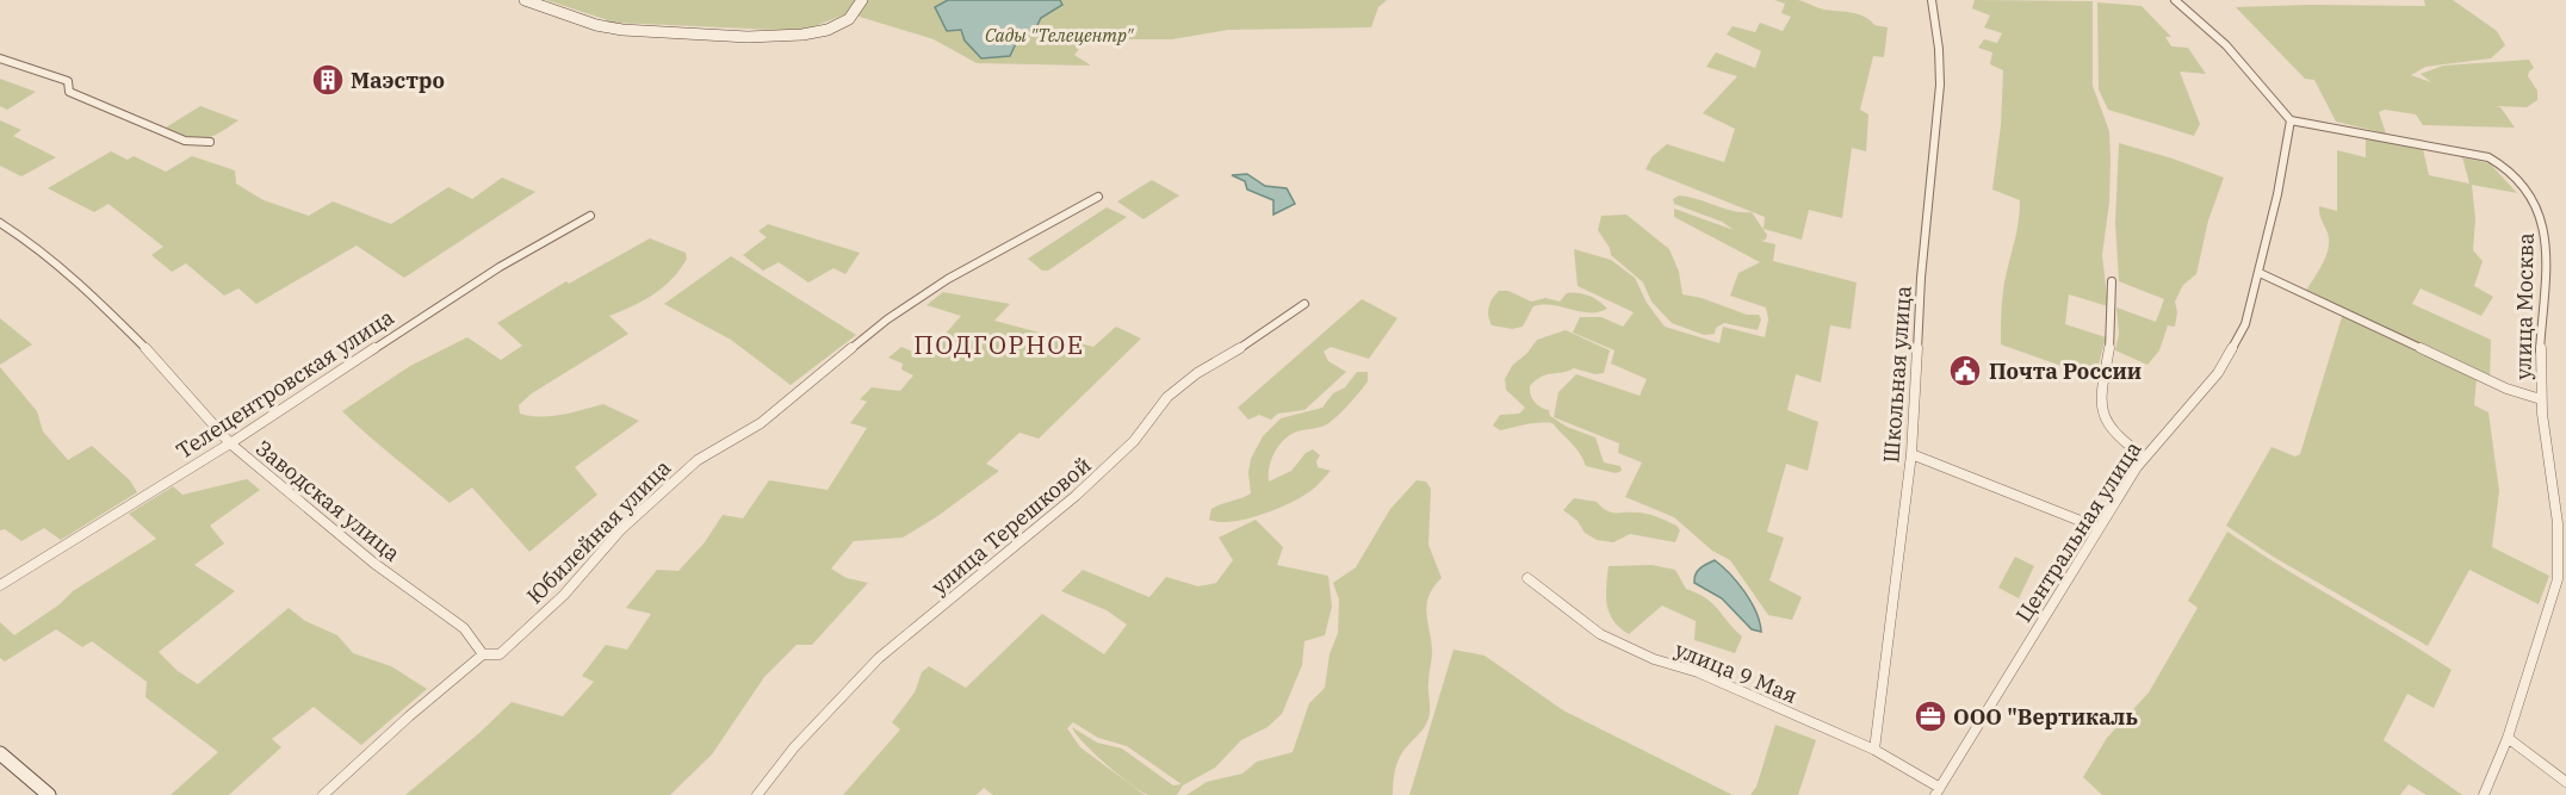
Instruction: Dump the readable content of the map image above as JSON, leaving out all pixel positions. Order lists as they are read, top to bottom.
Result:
{
  "streets": {
    "street": [
      "улица Москва",
      "Школьная улица",
      "Телецентровская улица",
      "Заводская улица",
      "улица Терешковой",
      "Юбилейная улица",
      "Центральная улица",
      "улица 9 Мая"
    ]
  },
  "crossings": [
    ["улица Москва", "Центральная улица"],
    ["Школьная улица", "улица 9 Мая"],
    ["Телецентровская улица", "Заводская улица"],
    ["Заводская улица", "Юбилейная улица"],
    ["Центральная улица", "улица 9 Мая"]
  ],
  "districts": ["ПОДГОРНОЕ"],
  "parks": ["Сады \"Телецентр\""],
  "places": {
    "building": ["Маэстро"],
    "public building": ["Почта России"],
    "office": ["ООО \"Вертикаль"]
  }
}
